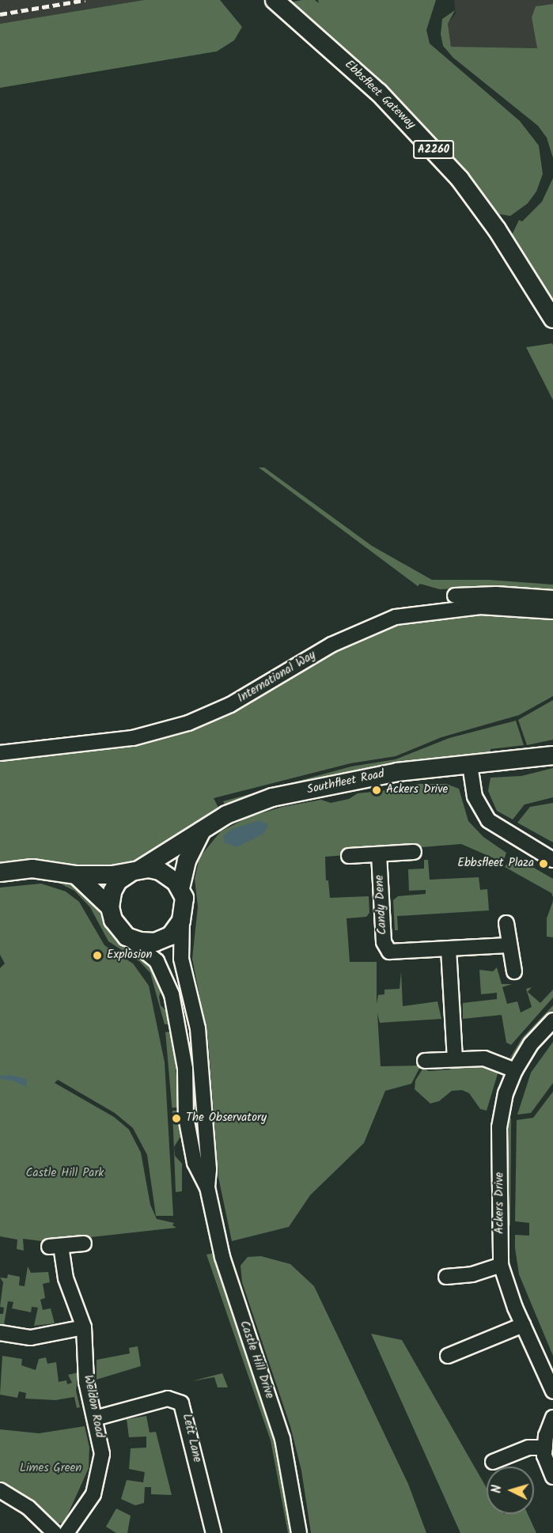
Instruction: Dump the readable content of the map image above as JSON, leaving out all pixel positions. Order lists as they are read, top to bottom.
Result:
{
  "streets": {
    "main road": ["Ebbsfleet Gateway", "A2260", "Southfleet Road"],
    "street": [
      "International Way",
      "Candy Dene",
      "Ackers Drive",
      "Castle Hill Drive",
      "Weldon Road",
      "Lett Lane"
    ]
  },
  "crossings": [
    ["Southfleet Road", "Castle Hill Drive"],
    ["Weldon Road", "Lett Lane"]
  ],
  "parks": ["Castle Hill Park", "Limes Green"],
  "places": [
    "Ackers Drive",
    "Ebbsfleet Plaza",
    "Explosion",
    "The Observatory"
  ],
  "north": "left"
}
